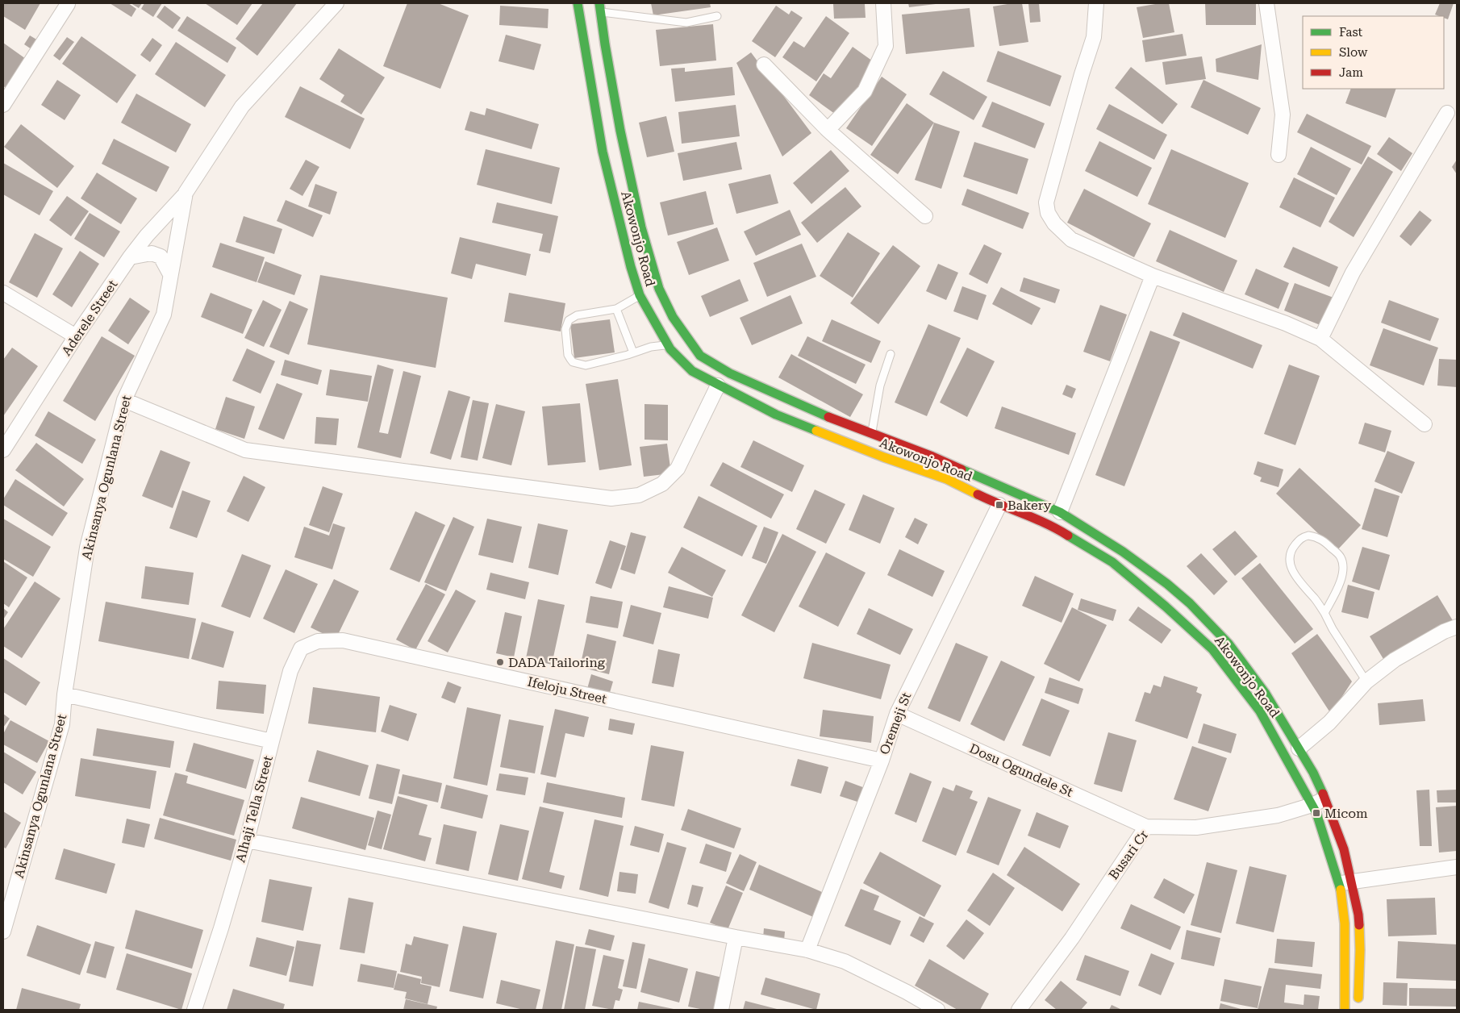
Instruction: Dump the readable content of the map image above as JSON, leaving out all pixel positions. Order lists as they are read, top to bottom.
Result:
{
  "streets": {
    "main road": ["Akowonjo Road"],
    "street": [
      "Aderele Street",
      "Akinsanya Ogunlana Street",
      "Ifeloju Street",
      "Oremeji St",
      "Dosu Ogundele St",
      "Alhaji Tella Street",
      "Busari Cr"
    ]
  },
  "crossings": [
    ["Akowonjo Road", "Oremeji St"],
    ["Akowonjo Road", "Busari Cr"],
    ["Aderele Street", "Akinsanya Ogunlana Street"],
    ["Akinsanya Ogunlana Street", "Alhaji Tella Street"],
    ["Ifeloju Street", "Oremeji St"],
    ["Ifeloju Street", "Alhaji Tella Street"],
    ["Oremeji St", "Dosu Ogundele St"],
    ["Dosu Ogundele St", "Busari Cr"]
  ],
  "places": {
    "transit": ["Bakery", "Micom"],
    "other": ["DADA Tailoring"]
  },
  "legend": ["Fast", "Slow", "Jam"]
}
